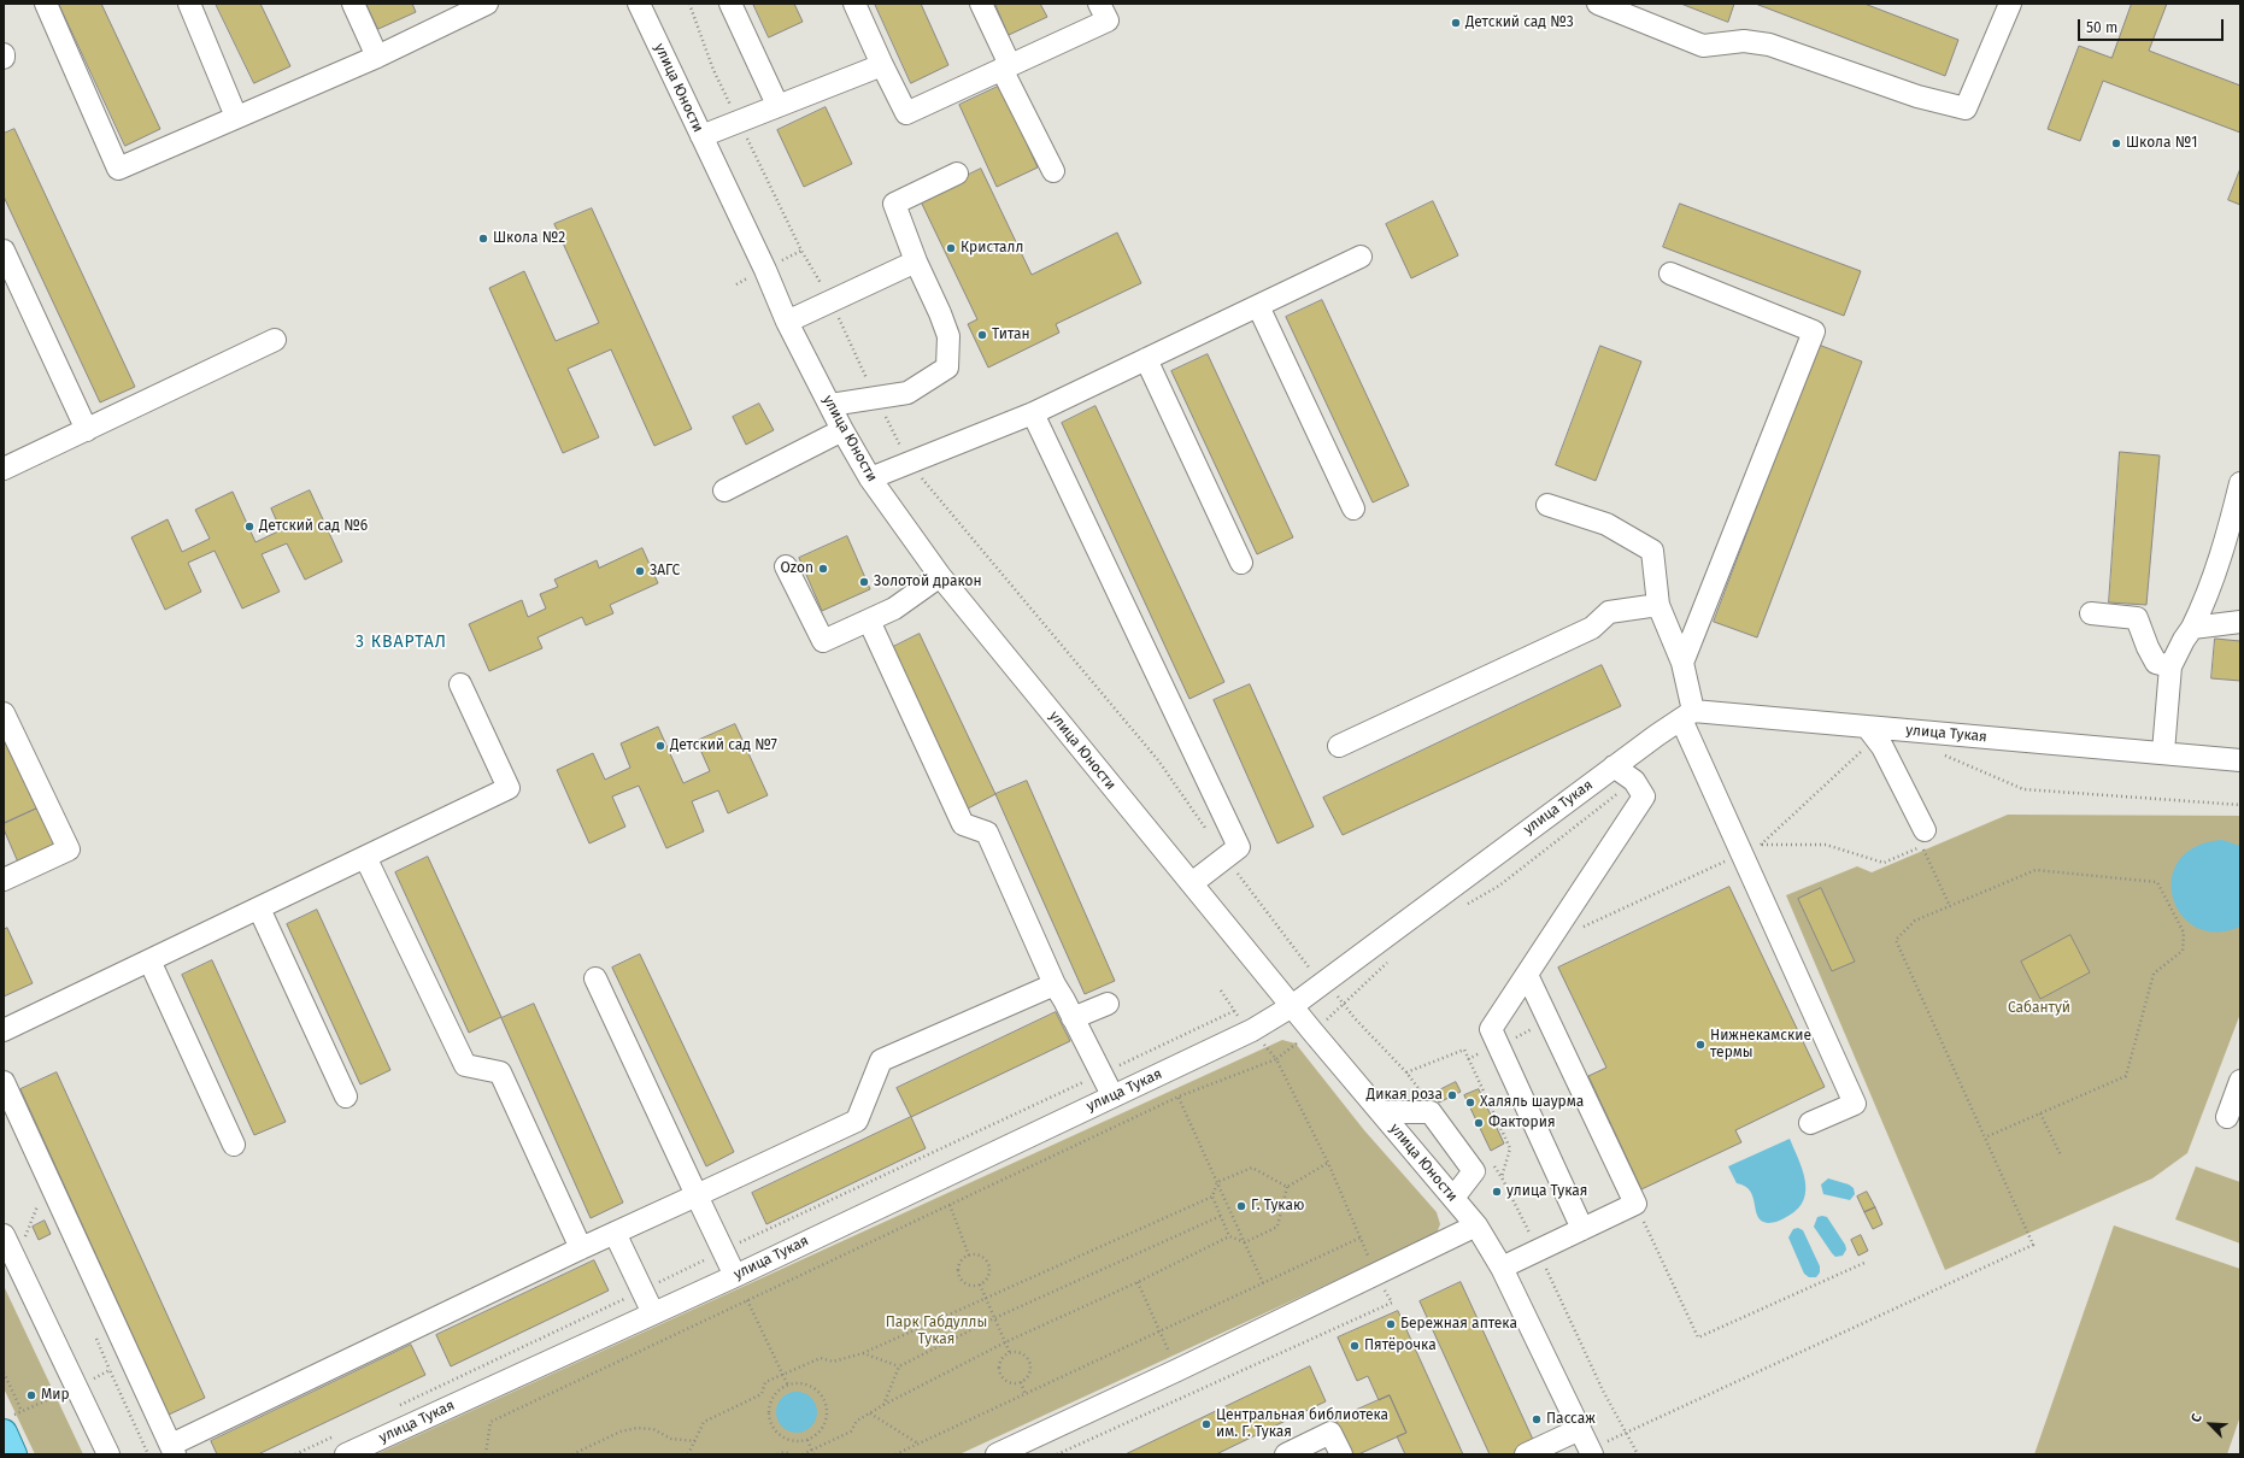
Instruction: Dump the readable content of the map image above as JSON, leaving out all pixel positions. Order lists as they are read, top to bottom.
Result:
{
  "streets": {
    "street": ["улица Юности", "улица Тукая"]
  },
  "crossings": [
    ["улица Юности", "улица Тукая"]
  ],
  "districts": ["3 КВАРТАЛ"],
  "parks": ["Сабантуй", "Парк Габдуллы Тукая"],
  "places": [
    "Детский сад №3",
    "Школа №1",
    "Школа №2",
    "Кристалл",
    "Титан",
    "Детский сад №6",
    "Ozon",
    "ЗАГС",
    "Золотой дракон",
    "Детский сад №7",
    "Нижнекамские термы",
    "Дикая роза",
    "Халяль шаурма",
    "Фактория",
    "улица Тукая",
    "Г. Тукаю",
    "Бережная аптека",
    "Пятёрочка",
    "Мир",
    "Пассаж",
    "Центральная библиотека им. Г. Тукая"
  ],
  "scale_bar": "50 m",
  "north": "top left"
}
